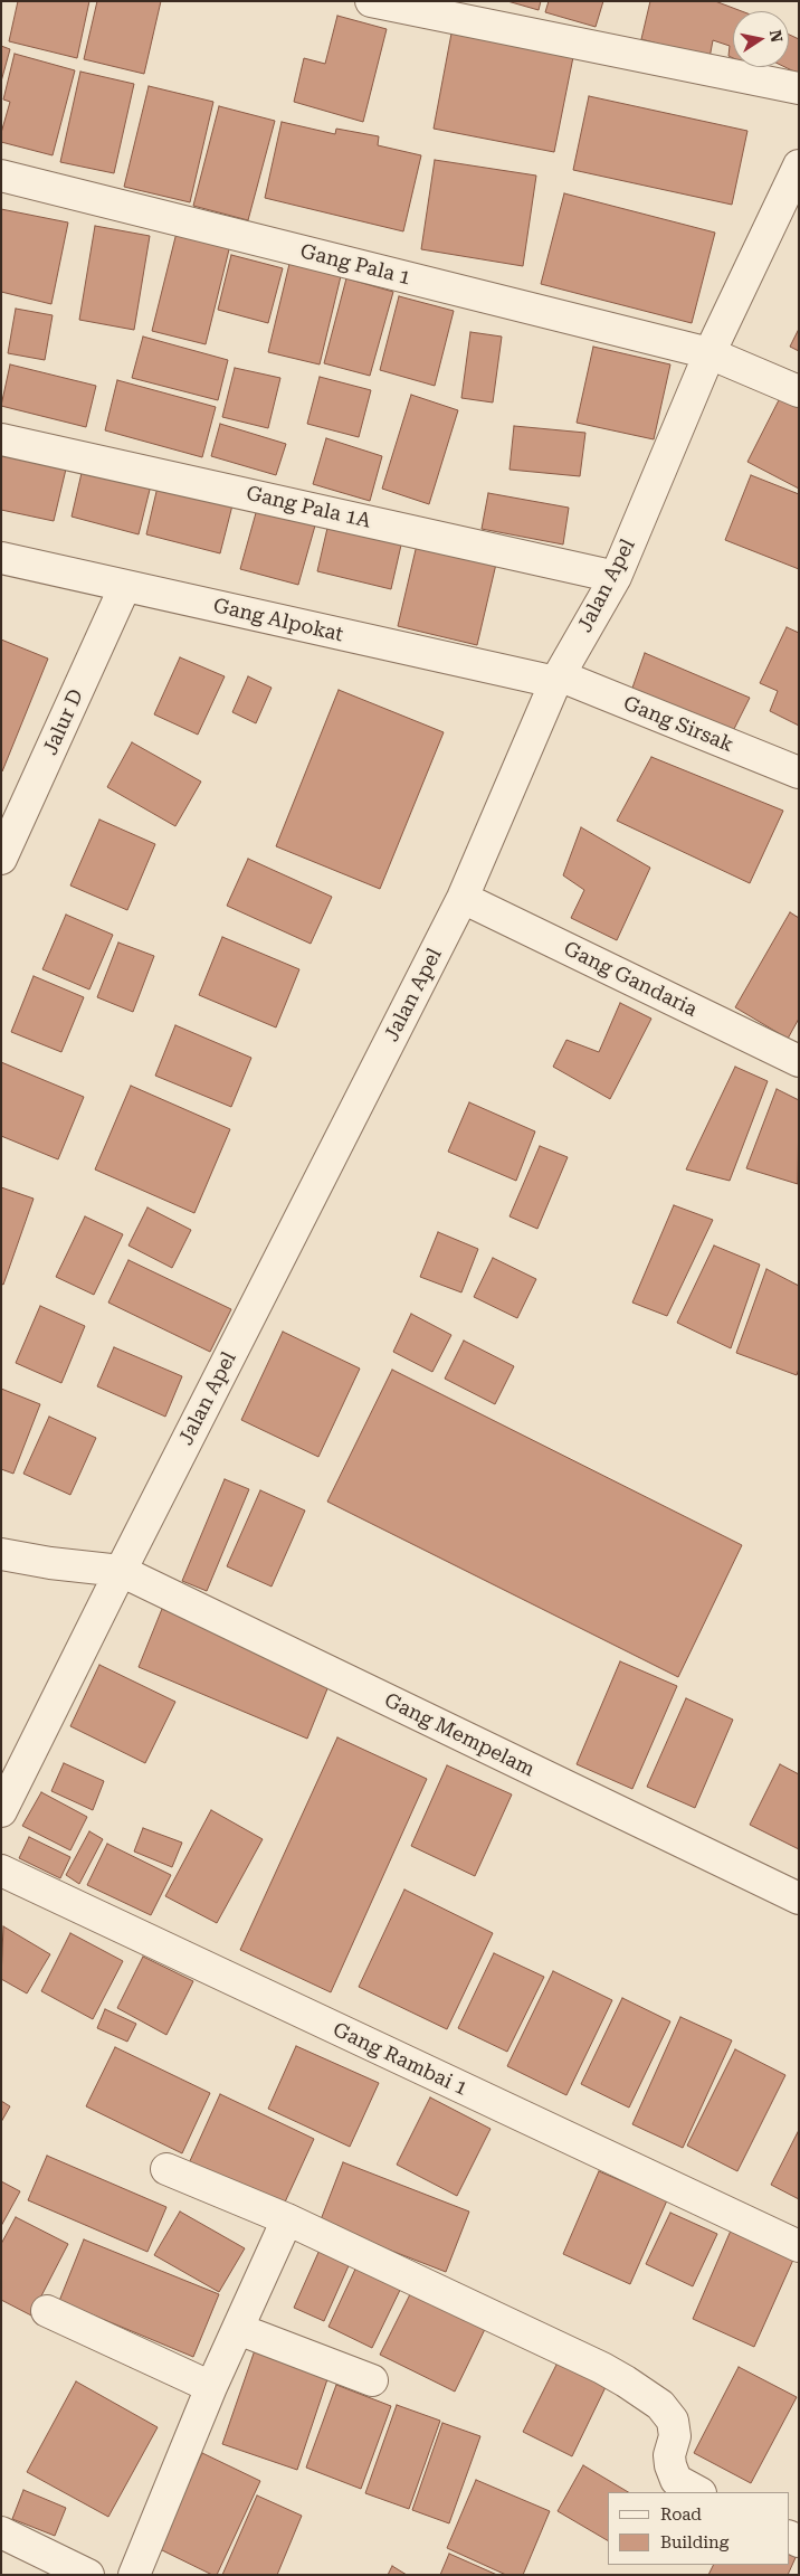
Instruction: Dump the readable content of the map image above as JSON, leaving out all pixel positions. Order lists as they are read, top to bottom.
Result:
{
  "streets": {
    "street": [
      "Gang Pala 1",
      "Gang Pala 1A",
      "Jalan Apel",
      "Gang Alpokat",
      "Jalur D",
      "Gang Sirsak",
      "Gang Gandaria",
      "Gang Mempelam",
      "Gang Rambai 1"
    ]
  },
  "crossings": [
    ["Gang Pala 1", "Jalan Apel"],
    ["Gang Pala 1A", "Jalan Apel"],
    ["Jalan Apel", "Gang Alpokat"],
    ["Jalan Apel", "Gang Sirsak"],
    ["Jalan Apel", "Gang Gandaria"],
    ["Jalan Apel", "Gang Mempelam"],
    ["Gang Alpokat", "Jalur D"],
    ["Gang Alpokat", "Gang Sirsak"]
  ],
  "legend": ["Road", "Building"],
  "north": "right"
}
